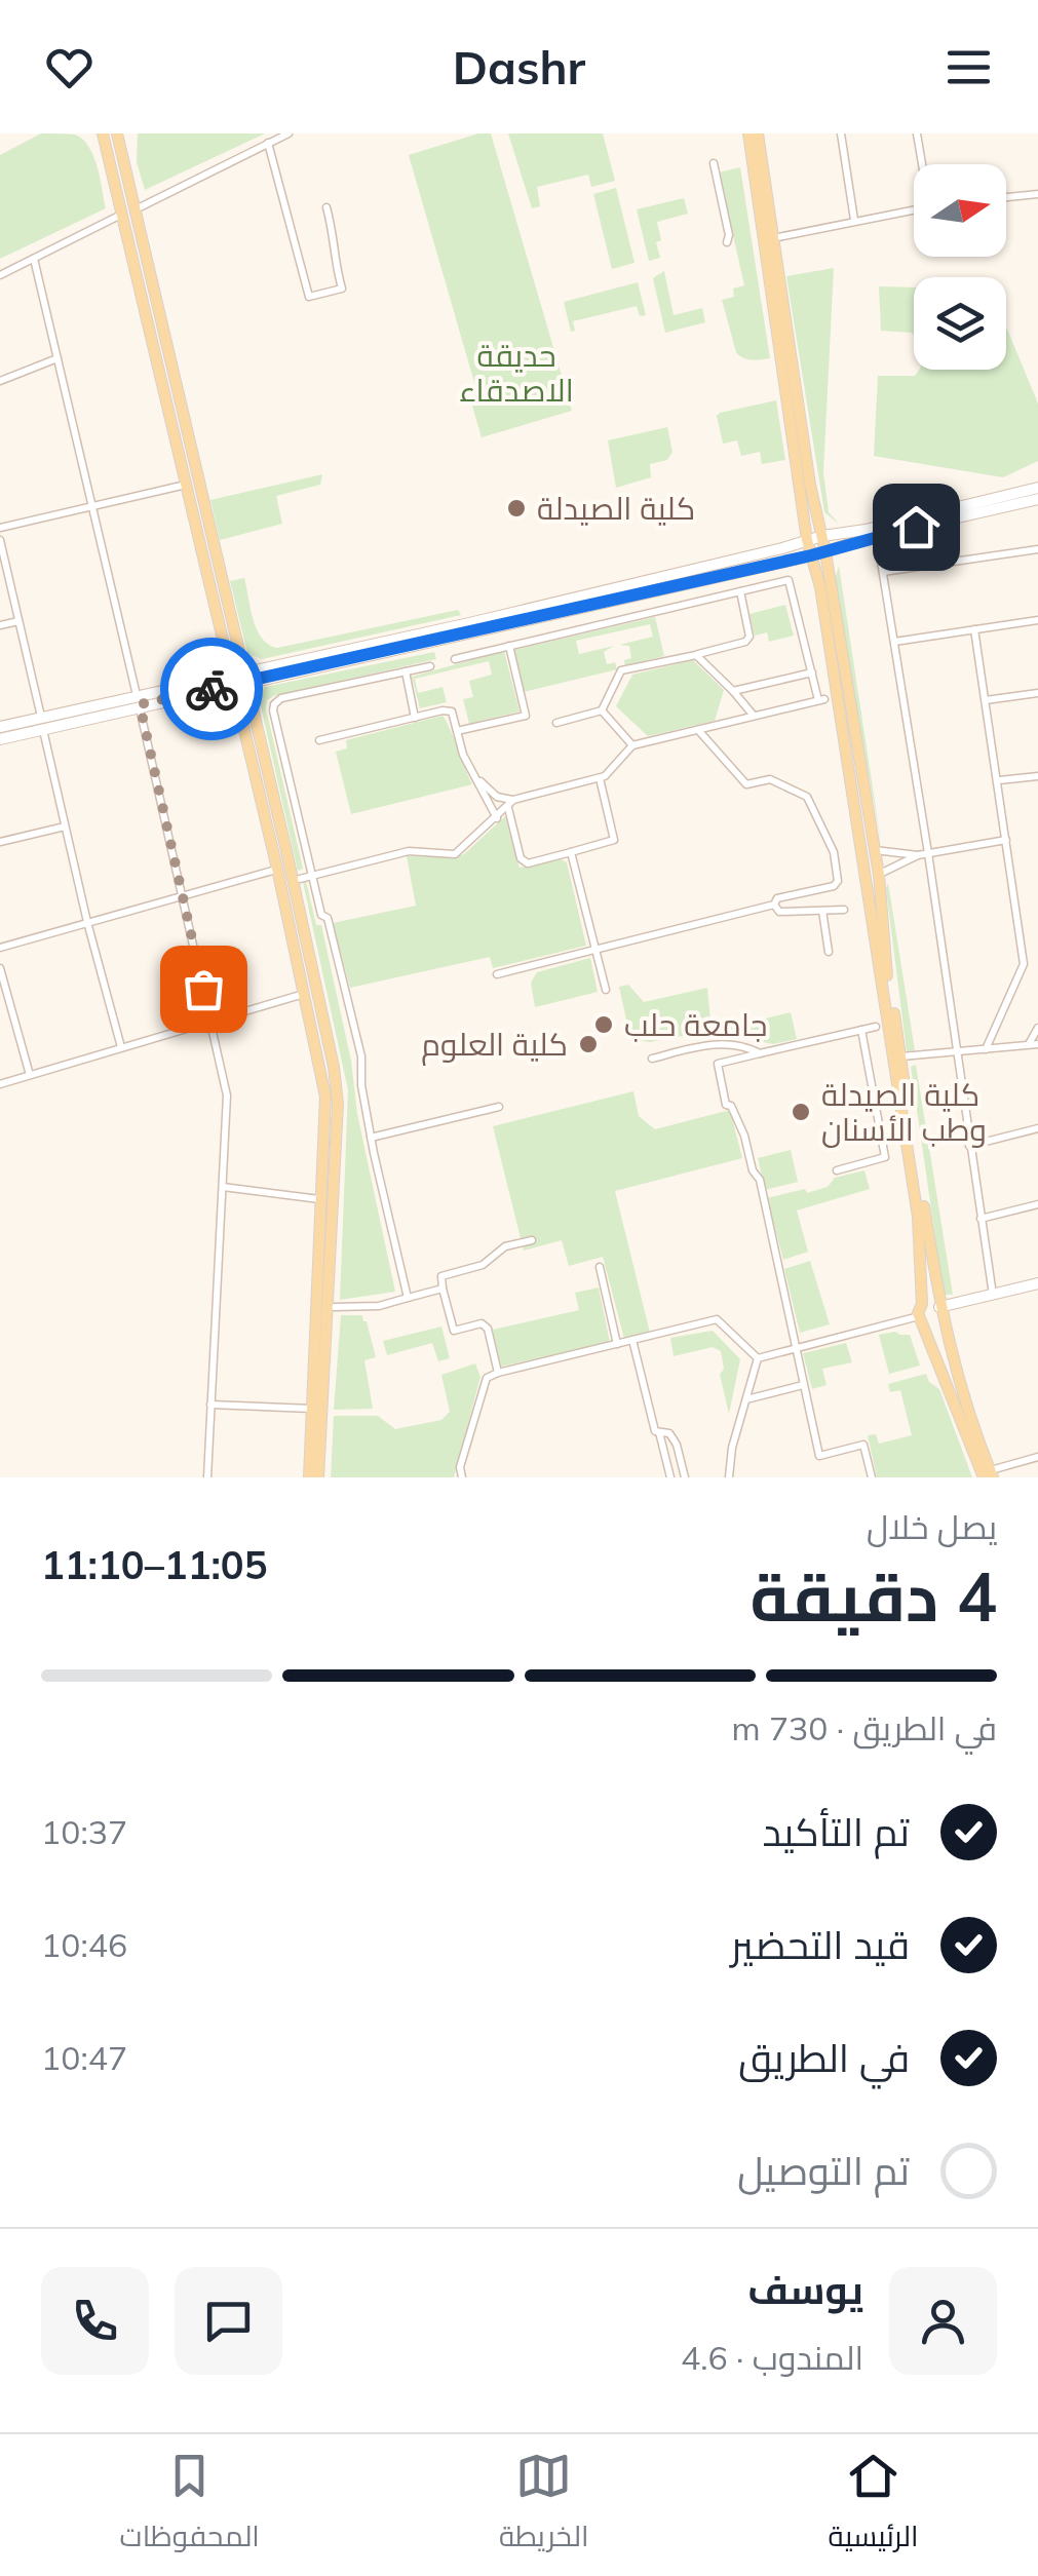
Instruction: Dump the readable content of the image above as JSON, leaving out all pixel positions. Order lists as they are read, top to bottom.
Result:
{
  "parks": ["حديقة الاصدقاء"],
  "places": [
    "كلية الصيدلة",
    "جامعة حلب",
    "كلية العلوم",
    "كلية الصيدلة وطب الأسنان"
  ],
  "north": "right",
  "page": {
    "header": "Dashr",
    "heading": ["4 دقيقة", "يصل خلال", "11:05–11:10"],
    "panel": ["يوسف", "المندوب · 4.6"],
    "bar": "في الطريق · 730 m",
    "list": [
      ["تم التأكيد", "10:37"],
      ["قيد التحضير", "10:46"],
      ["في الطريق", "10:47"],
      "تم التوصيل"
    ],
    "tabs": ["الرئيسية", "الخريطة", "المحفوظات"]
  }
}
